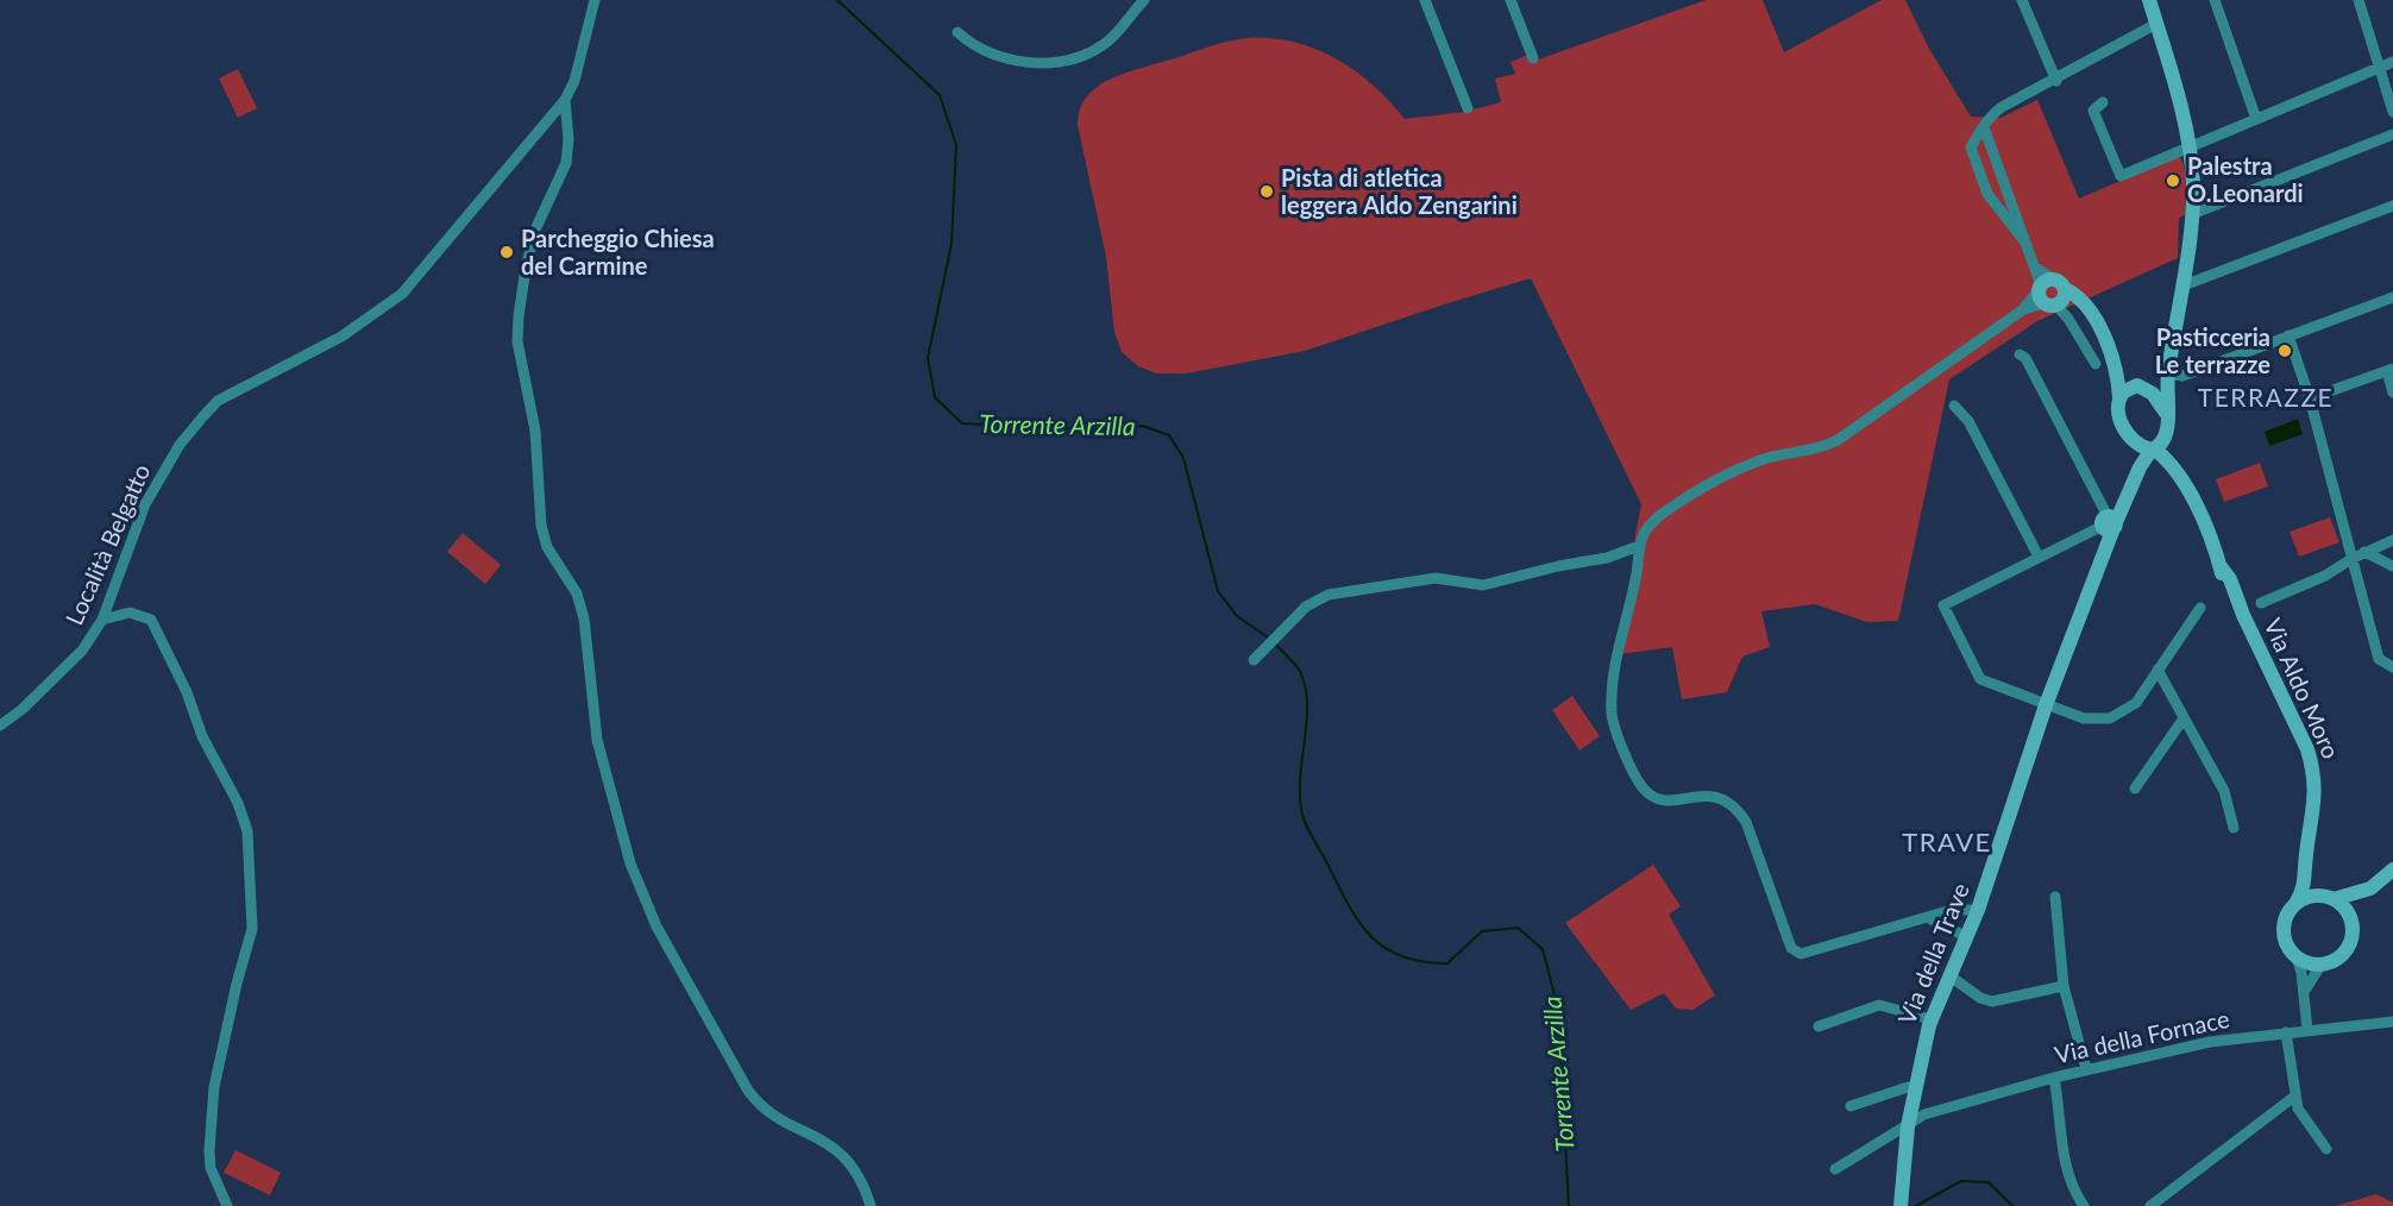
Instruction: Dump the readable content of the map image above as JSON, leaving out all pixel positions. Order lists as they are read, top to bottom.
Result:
{
  "streets": {
    "main road": ["Via Aldo Moro", "Via della Trave"],
    "street": ["Località Belgatto", "Via della Fornace"]
  },
  "crossings": [
    ["Via Aldo Moro", "Via della Trave"],
    ["Via Aldo Moro", "Via della Fornace"],
    ["Via della Trave", "Via della Fornace"]
  ],
  "districts": ["TERRAZZE", "TRAVE"],
  "water": ["Torrente Arzilla"],
  "places": [
    "Palestra O.Leonardi",
    "Pista di atletica leggera Aldo Zengarini",
    "Parcheggio Chiesa del Carmine",
    "Pasticceria Le terrazze"
  ]
}
